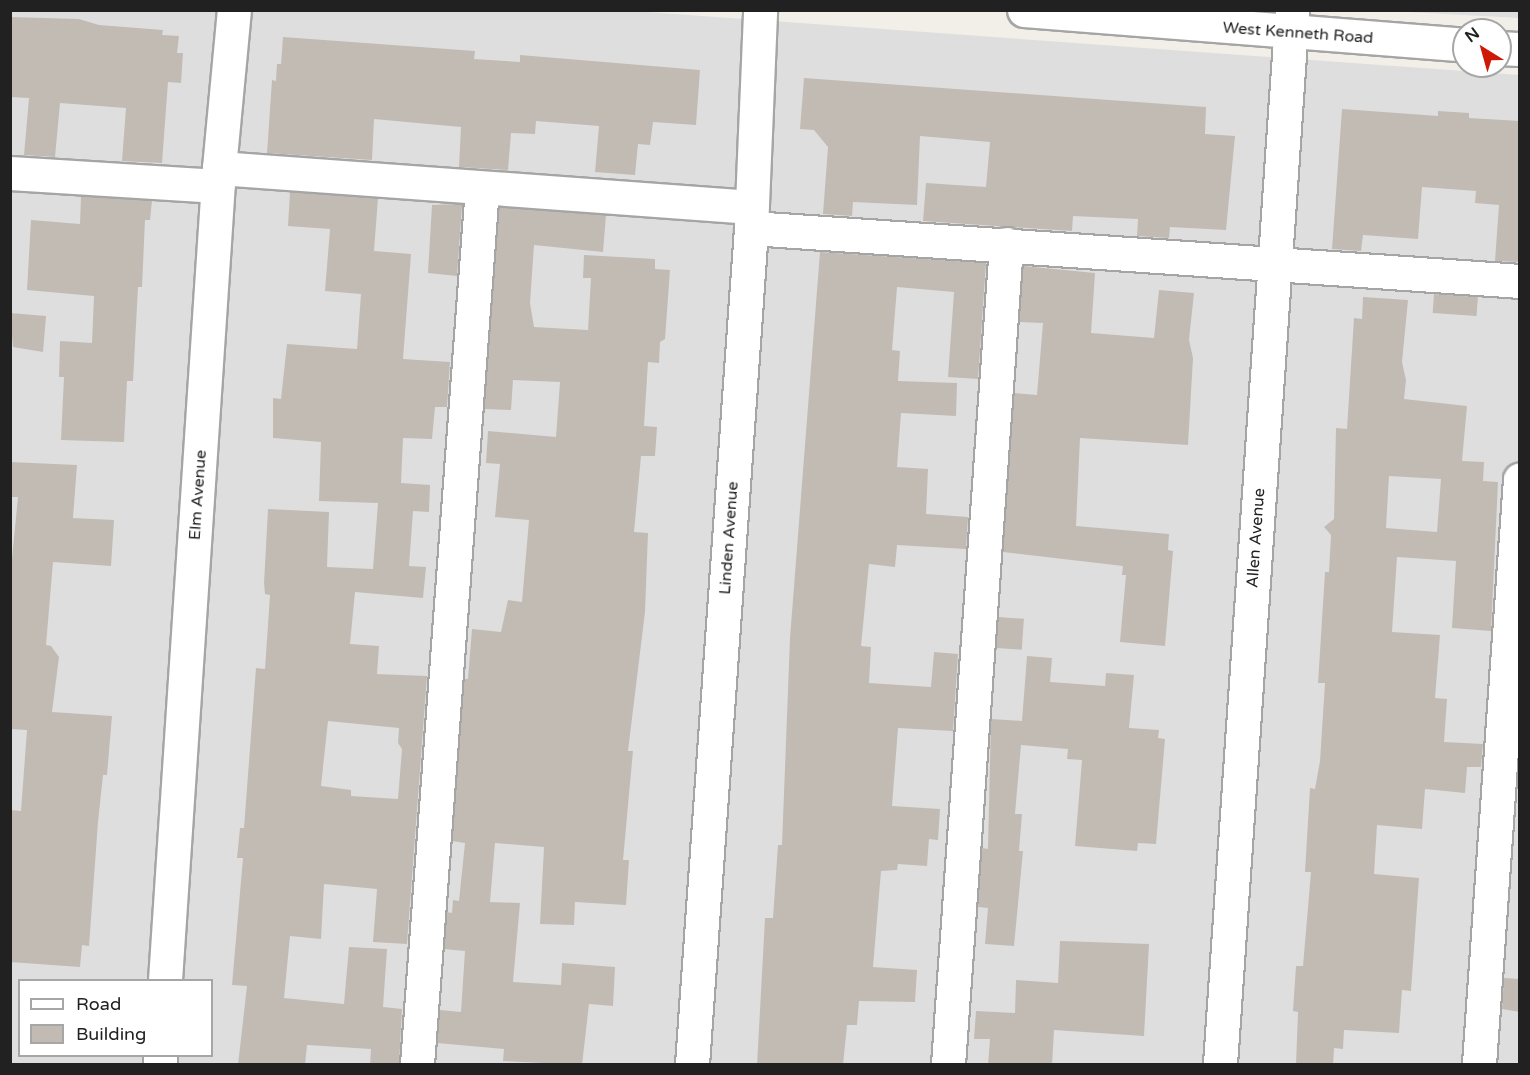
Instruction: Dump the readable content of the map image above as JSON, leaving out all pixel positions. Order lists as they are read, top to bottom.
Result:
{
  "streets": {
    "street": [
      "West Kenneth Road",
      "Elm Avenue",
      "Linden Avenue",
      "Allen Avenue"
    ]
  },
  "crossings": [
    ["West Kenneth Road", "Allen Avenue"]
  ],
  "legend": ["Road", "Building"],
  "north": "top left"
}
